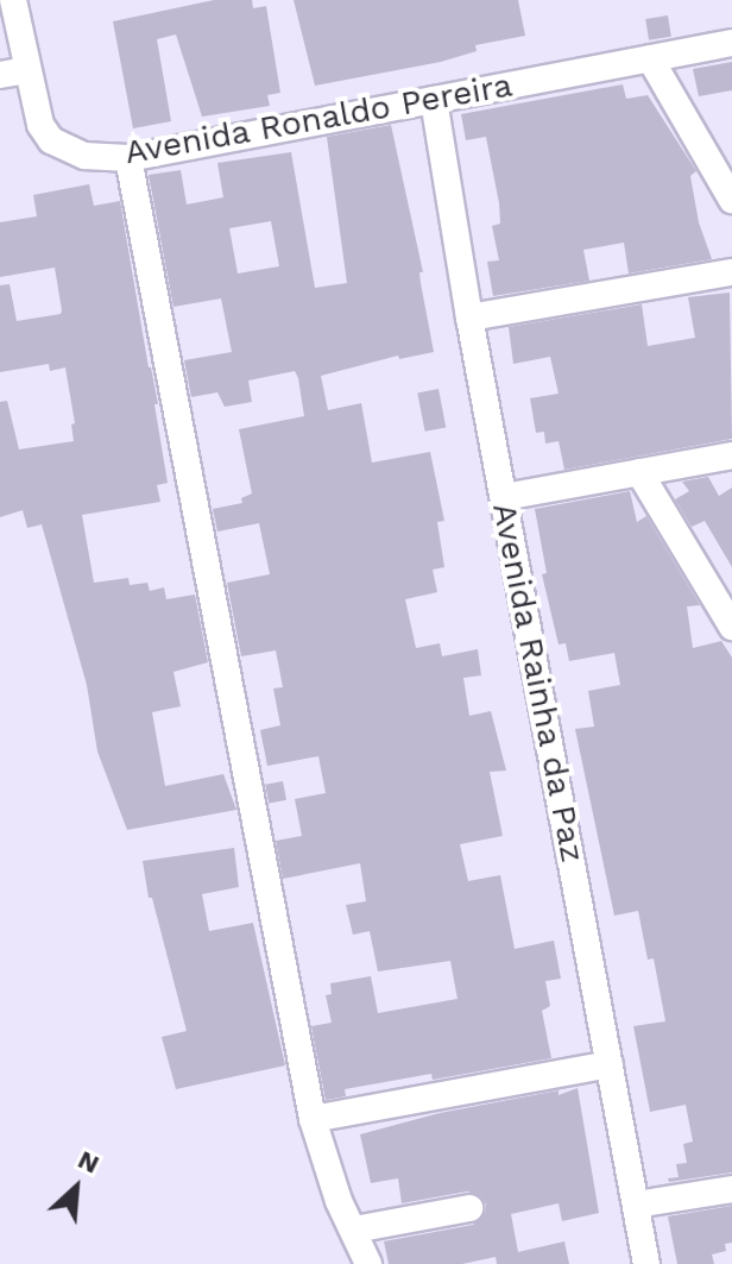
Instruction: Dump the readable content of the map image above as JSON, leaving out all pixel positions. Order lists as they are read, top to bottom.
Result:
{
  "streets": {
    "street": ["Avenida Ronaldo Pereira", "Avenida Rainha da Paz"]
  },
  "crossings": [
    ["Avenida Ronaldo Pereira", "Avenida Rainha da Paz"]
  ],
  "north": "top right"
}
